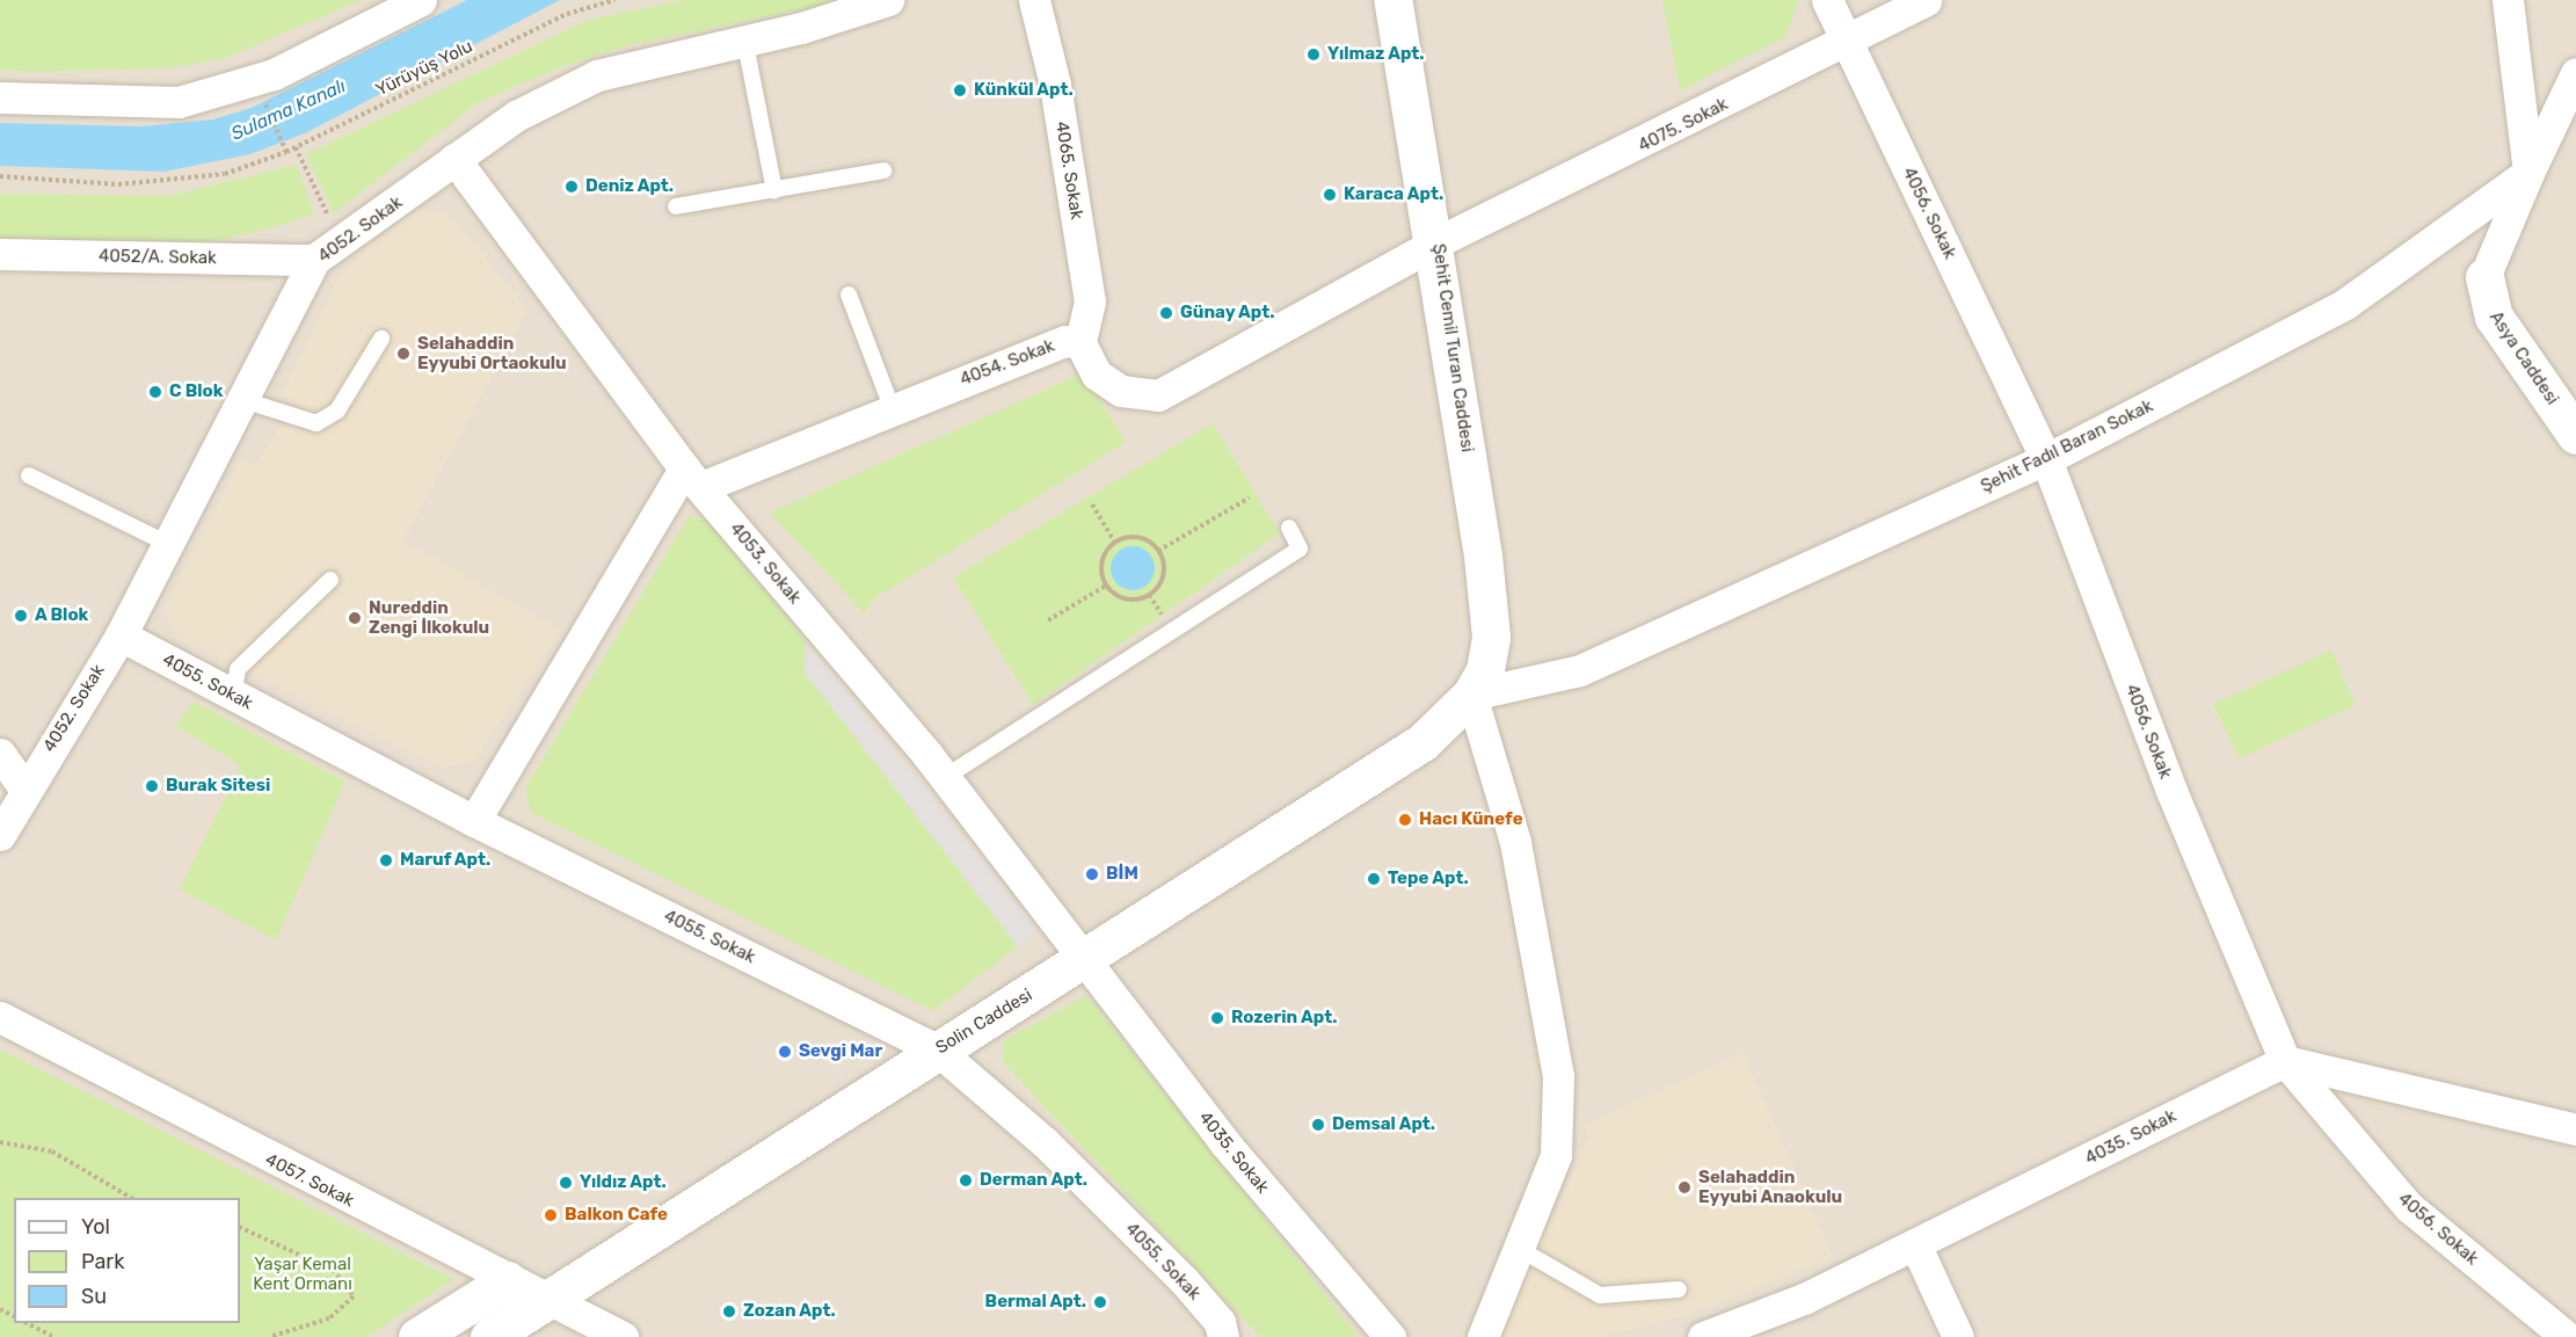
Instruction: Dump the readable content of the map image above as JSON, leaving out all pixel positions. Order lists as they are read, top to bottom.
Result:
{
  "streets": {
    "street": [
      "4075. Sokak",
      "4065. Sokak",
      "4056. Sokak",
      "4052. Sokak",
      "4052/A. Sokak",
      "Şehit Cemil Turan Caddesi",
      "Asya Caddesi",
      "4054. Sokak",
      "Şehit Fadıl Baran Sokak",
      "4053. Sokak",
      "4055. Sokak",
      "Solin Caddesi",
      "4035. Sokak",
      "4057. Sokak"
    ],
    "path": ["Yürüyüş Yolu"]
  },
  "crossings": [
    ["4075. Sokak", "4056. Sokak"],
    ["4075. Sokak", "Şehit Cemil Turan Caddesi"],
    ["4075. Sokak", "4054. Sokak"],
    ["4065. Sokak", "4054. Sokak"],
    ["4056. Sokak", "Şehit Fadıl Baran Sokak"],
    ["4056. Sokak", "4035. Sokak"],
    ["4052. Sokak", "4052/A. Sokak"],
    ["4052. Sokak", "4053. Sokak"],
    ["4052. Sokak", "4055. Sokak"],
    ["Şehit Cemil Turan Caddesi", "4054. Sokak"],
    ["Şehit Cemil Turan Caddesi", "Şehit Fadıl Baran Sokak"],
    ["Şehit Cemil Turan Caddesi", "Solin Caddesi"],
    ["4054. Sokak", "4053. Sokak"],
    ["Şehit Fadıl Baran Sokak", "Solin Caddesi"],
    ["4053. Sokak", "Solin Caddesi"],
    ["4053. Sokak", "4035. Sokak"],
    ["4055. Sokak", "Solin Caddesi"],
    ["Solin Caddesi", "4035. Sokak"],
    ["Solin Caddesi", "4057. Sokak"]
  ],
  "water": ["Sulama Kanalı"],
  "parks": ["Yaşar Kemal Kent Ormanı"],
  "places": [
    "Yılmaz Apt.",
    "Künkül Apt.",
    "Deniz Apt.",
    "Karaca Apt.",
    "Günay Apt.",
    "Selahaddin Eyyubi Ortaokulu",
    "C Blok",
    "A Blok",
    "Nureddin Zengi İlkokulu",
    "Burak Sitesi",
    "Hacı Künefe",
    "Maruf Apt.",
    "BİM",
    "Tepe Apt.",
    "Rozerin Apt.",
    "Sevgi Mar",
    "Demsal Apt.",
    "Derman Apt.",
    "Yıldız Apt.",
    "Selahaddin Eyyubi Anaokulu",
    "Balkon Cafe",
    "Bermal Apt.",
    "Zozan Apt."
  ],
  "legend": ["Yol", "Park", "Su"]
}
